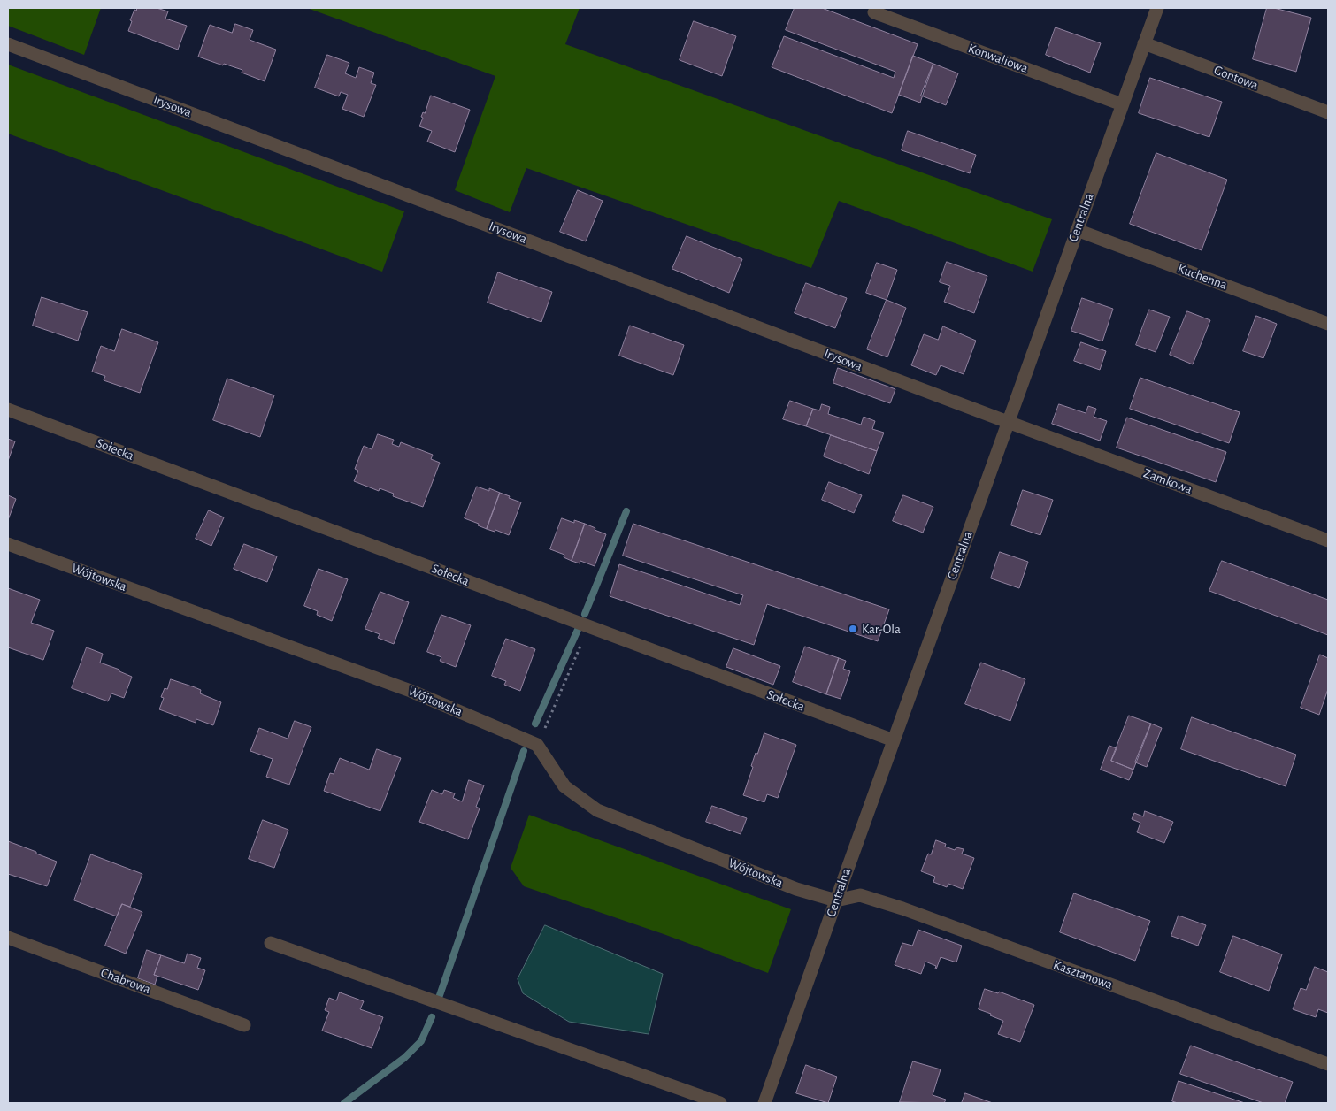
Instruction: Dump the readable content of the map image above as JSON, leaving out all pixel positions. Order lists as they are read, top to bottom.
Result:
{
  "streets": {
    "street": [
      "Konwaliowa",
      "Gontowa",
      "Irysowa",
      "Centralna",
      "Kuchenna",
      "Sołecka",
      "Zamkowa",
      "Wójtowska",
      "Kasztanowa",
      "Chabrowa"
    ]
  },
  "crossings": [
    ["Konwaliowa", "Centralna"],
    ["Gontowa", "Centralna"],
    ["Irysowa", "Centralna"],
    ["Irysowa", "Zamkowa"],
    ["Centralna", "Kuchenna"],
    ["Centralna", "Sołecka"],
    ["Centralna", "Zamkowa"],
    ["Centralna", "Wójtowska"],
    ["Centralna", "Kasztanowa"],
    ["Wójtowska", "Kasztanowa"]
  ],
  "places": ["Kar-Ola"]
}
